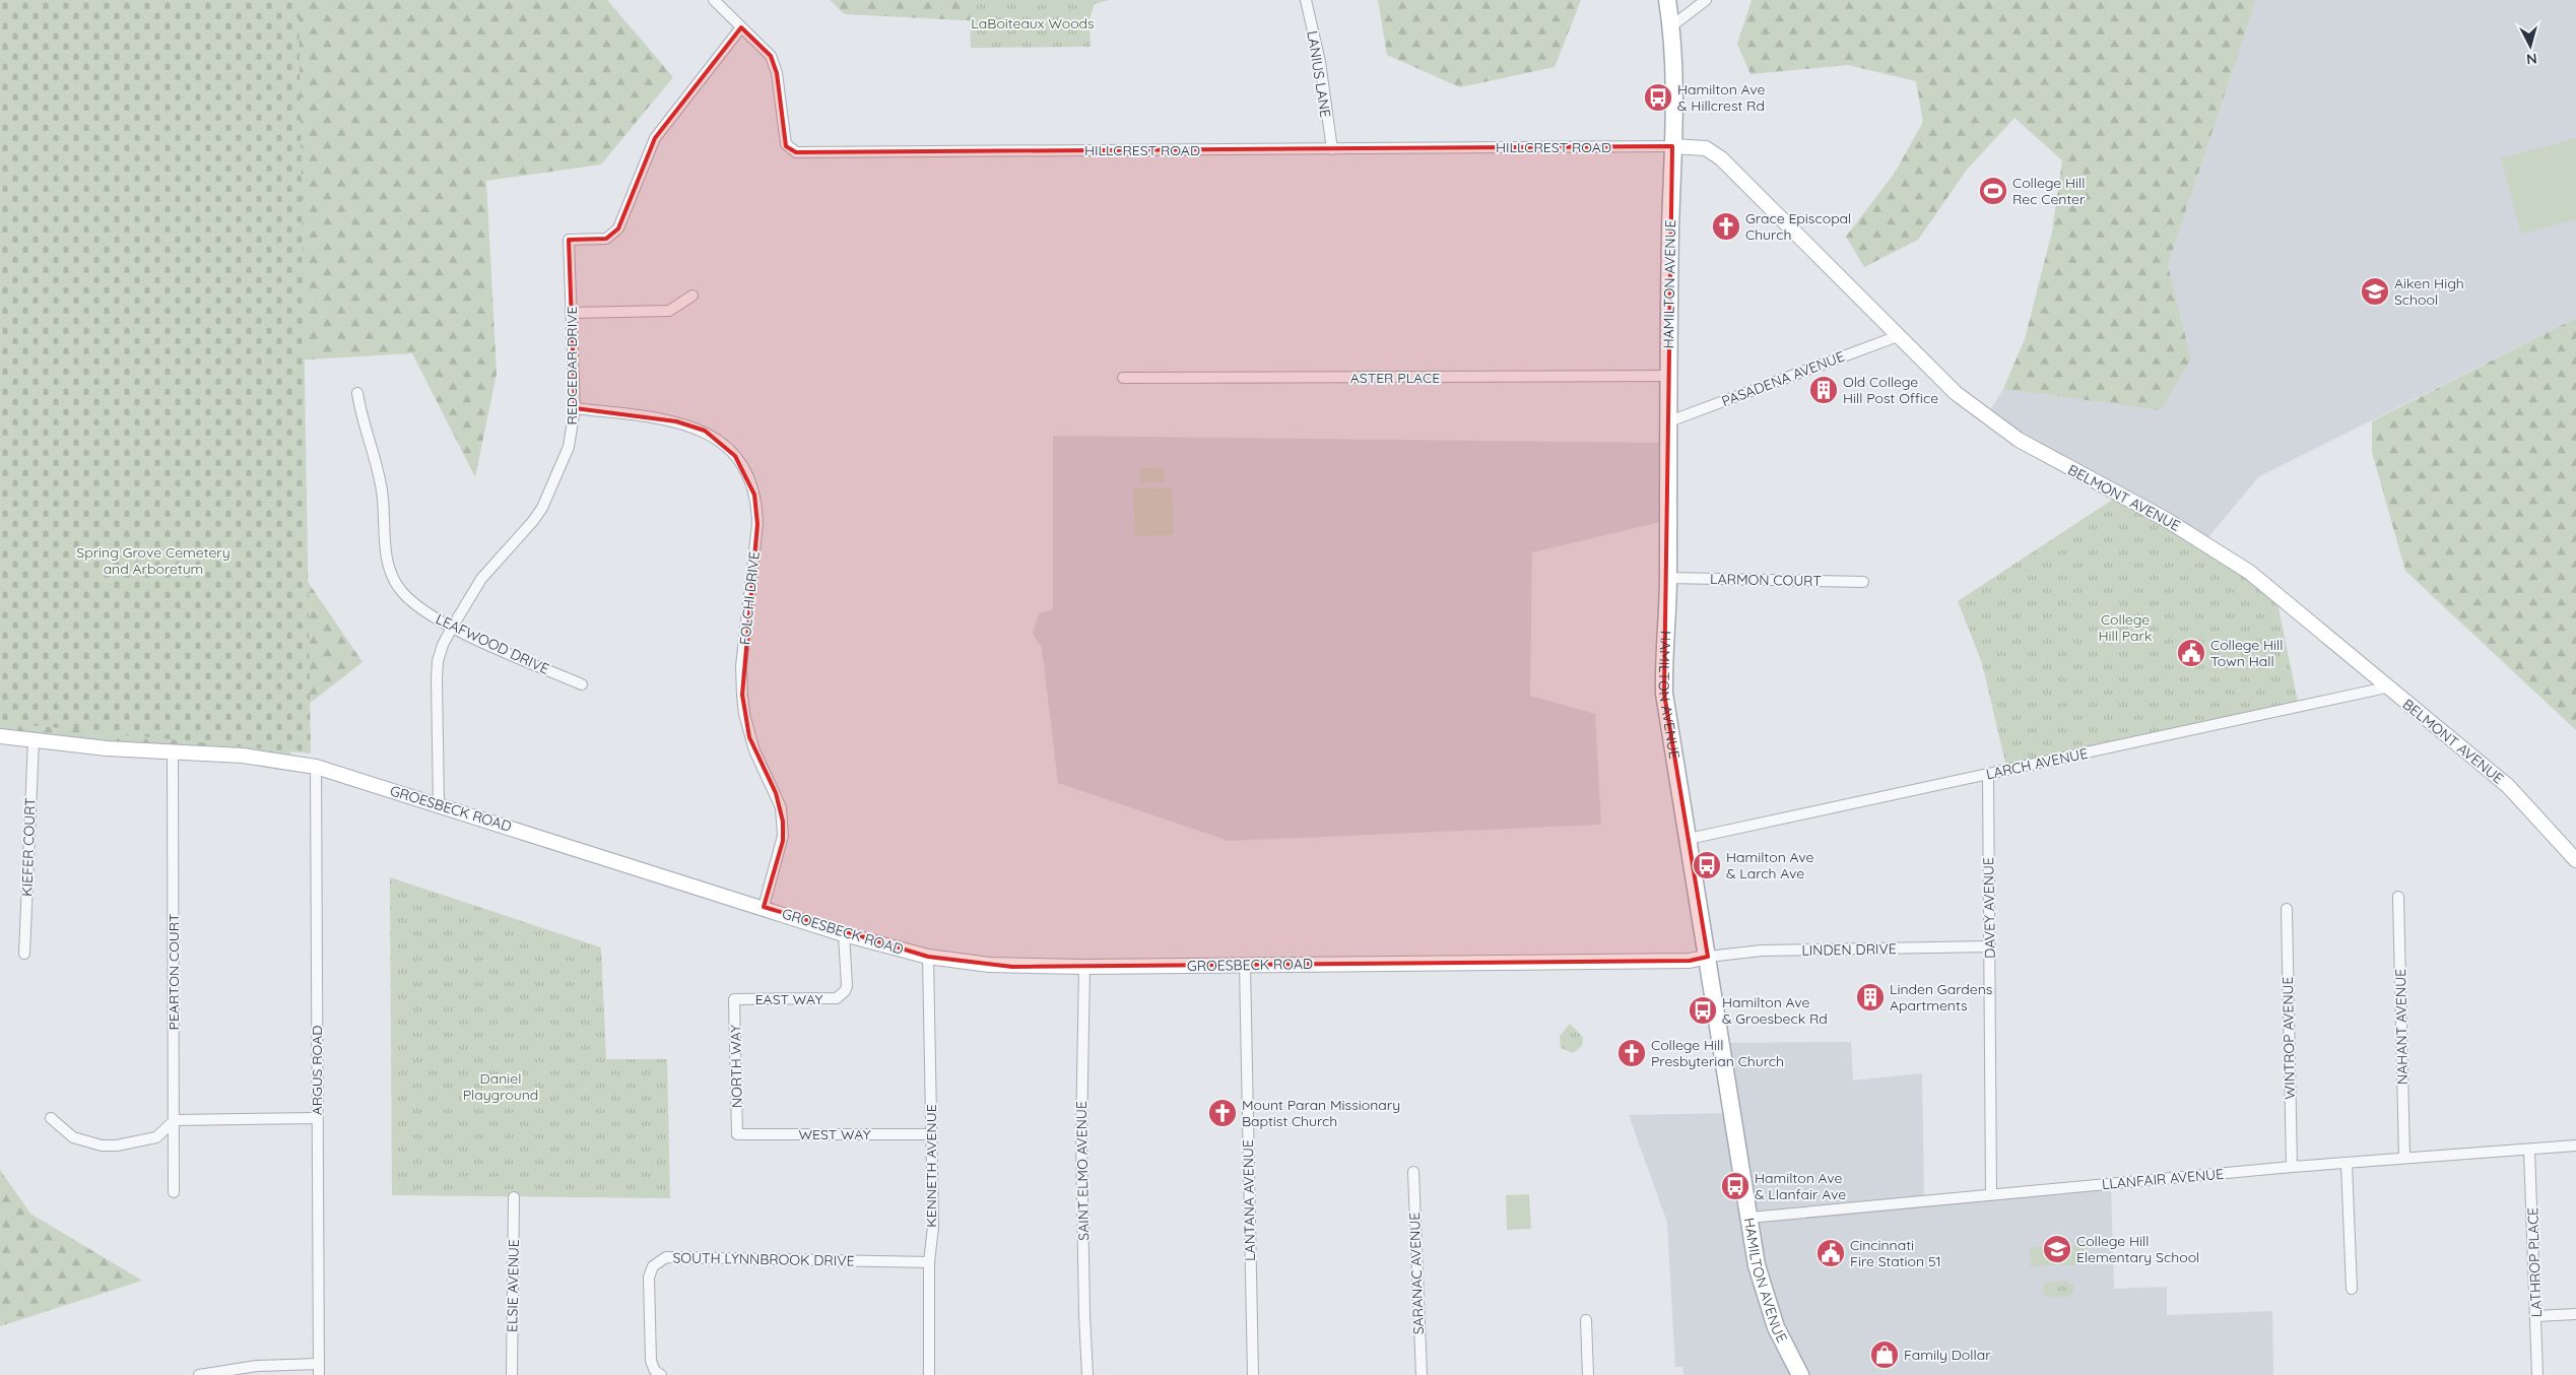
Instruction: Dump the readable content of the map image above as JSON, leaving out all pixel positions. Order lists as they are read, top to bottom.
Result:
{
  "streets": {
    "main road": ["HAMILTON AVENUE"],
    "street": [
      "LANIUS LANE",
      "HILLCREST ROAD",
      "REDCEDAR DRIVE",
      "ASTER PLACE",
      "PASADENA AVENUE",
      "BELMONT AVENUE",
      "LARMON COURT",
      "FOLCHI DRIVE",
      "LEAFWOOD DRIVE",
      "LARCH AVENUE",
      "GROESBECK ROAD",
      "KIEFER COURT",
      "DAVEY AVENUE",
      "LINDEN DRIVE",
      "PEARTON COURT",
      "EAST WAY",
      "NAHANT AVENUE",
      "WINTROP AVENUE",
      "NORTH WAY",
      "ARGUS ROAD",
      "WEST WAY",
      "KENNETH AVENUE",
      "SAINT ELMO AVENUE",
      "LLANFAIR AVENUE",
      "LANTANA AVENUE",
      "SOUTH LYNNBROOK DRIVE",
      "LATHROP PLACE",
      "SARANAC AVENUE",
      "ELSIE AVENUE"
    ]
  },
  "crossings": [
    ["LANIUS LANE", "HILLCREST ROAD"],
    ["HILLCREST ROAD", "HAMILTON AVENUE"],
    ["HILLCREST ROAD", "REDCEDAR DRIVE"],
    ["HILLCREST ROAD", "BELMONT AVENUE"],
    ["HAMILTON AVENUE", "ASTER PLACE"],
    ["HAMILTON AVENUE", "PASADENA AVENUE"],
    ["HAMILTON AVENUE", "BELMONT AVENUE"],
    ["HAMILTON AVENUE", "LARMON COURT"],
    ["HAMILTON AVENUE", "LARCH AVENUE"],
    ["HAMILTON AVENUE", "GROESBECK ROAD"],
    ["HAMILTON AVENUE", "LINDEN DRIVE"],
    ["HAMILTON AVENUE", "LLANFAIR AVENUE"],
    ["REDCEDAR DRIVE", "FOLCHI DRIVE"],
    ["REDCEDAR DRIVE", "LEAFWOOD DRIVE"],
    ["REDCEDAR DRIVE", "GROESBECK ROAD"],
    ["PASADENA AVENUE", "BELMONT AVENUE"],
    ["BELMONT AVENUE", "LARCH AVENUE"],
    ["FOLCHI DRIVE", "GROESBECK ROAD"],
    ["LARCH AVENUE", "DAVEY AVENUE"],
    ["GROESBECK ROAD", "KIEFER COURT"],
    ["GROESBECK ROAD", "LINDEN DRIVE"],
    ["GROESBECK ROAD", "PEARTON COURT"],
    ["GROESBECK ROAD", "EAST WAY"],
    ["GROESBECK ROAD", "ARGUS ROAD"],
    ["GROESBECK ROAD", "KENNETH AVENUE"],
    ["GROESBECK ROAD", "SAINT ELMO AVENUE"],
    ["GROESBECK ROAD", "LANTANA AVENUE"],
    ["DAVEY AVENUE", "LINDEN DRIVE"],
    ["DAVEY AVENUE", "LLANFAIR AVENUE"],
    ["EAST WAY", "NORTH WAY"],
    ["NAHANT AVENUE", "LLANFAIR AVENUE"],
    ["WINTROP AVENUE", "LLANFAIR AVENUE"],
    ["NORTH WAY", "WEST WAY"],
    ["WEST WAY", "KENNETH AVENUE"],
    ["KENNETH AVENUE", "SOUTH LYNNBROOK DRIVE"],
    ["LLANFAIR AVENUE", "LATHROP PLACE"]
  ],
  "parks": [
    "LaBoiteaux Woods",
    "Spring Grove Cemetery and Arboretum",
    "College Hill Park",
    "Daniel Playground"
  ],
  "places": {
    "bus stop": [
      "Hamilton Ave & Hillcrest Rd",
      "Hamilton Ave & Larch Ave",
      "Hamilton Ave & Groesbeck Rd",
      "Hamilton Ave & Llanfair Ave"
    ],
    "sports": ["College Hill Rec Center"],
    "church": ["Grace Episcopal Church", "College Hill Presbyterian Church", "Mount Paran Missionary Baptist Church"],
    "school or university": ["Aiken High School", "College Hill Elementary School"],
    "building": ["Old College Hill Post Office", "Linden Gardens Apartments"],
    "public building": ["College Hill Town Hall", "Cincinnati Fire Station 51"],
    "shop": ["Family Dollar"]
  },
  "north": "bottom"
}
